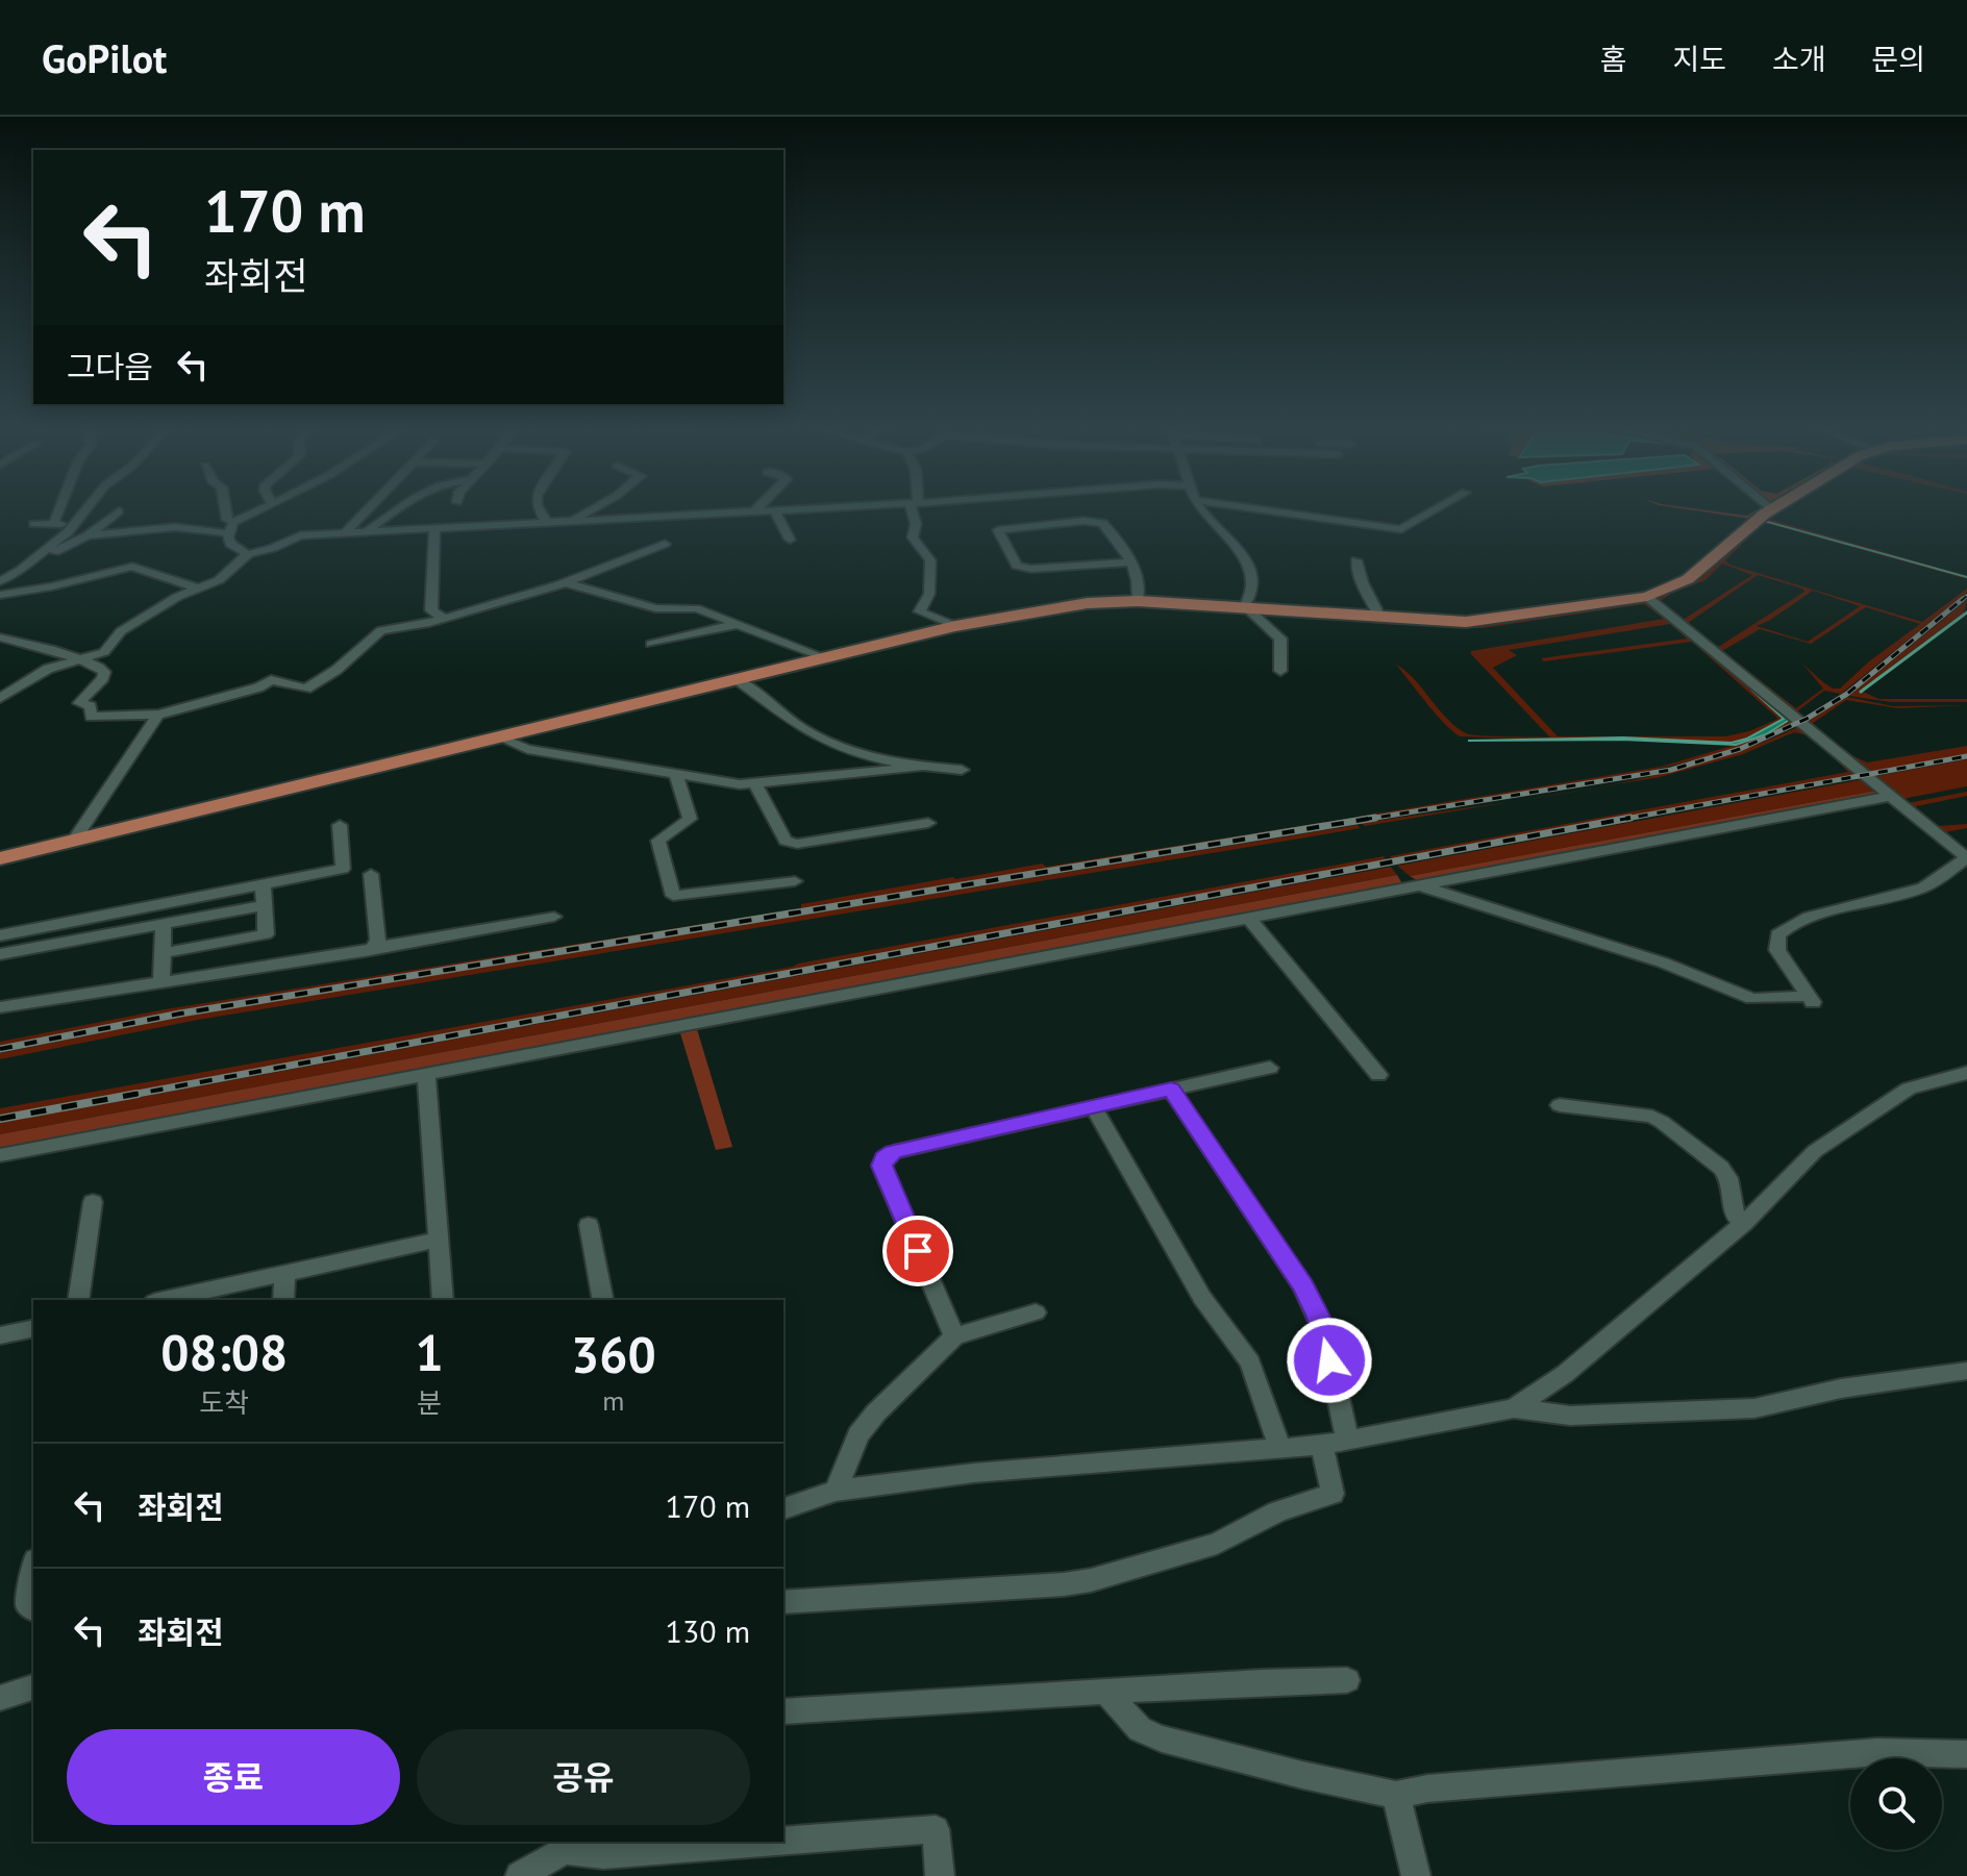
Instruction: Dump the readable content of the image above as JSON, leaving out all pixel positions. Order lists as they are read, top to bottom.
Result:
{
  "page": {
    "header": "GoPilot",
    "nav": [
      "홈",
      "지도",
      "소개",
      "문의"
    ],
    "turn": ["170 m", "좌회전"],
    "then": "그다음",
    "eta": [
      "08:08",
      "도착",
      "1",
      "분",
      "360",
      "m"
    ],
    "list": [
      {
        "name": "좌회전",
        "value": "170 m"
      },
      {
        "name": "좌회전",
        "value": "130 m"
      }
    ],
    "buttons": ["종료", "공유"]
  }
}
